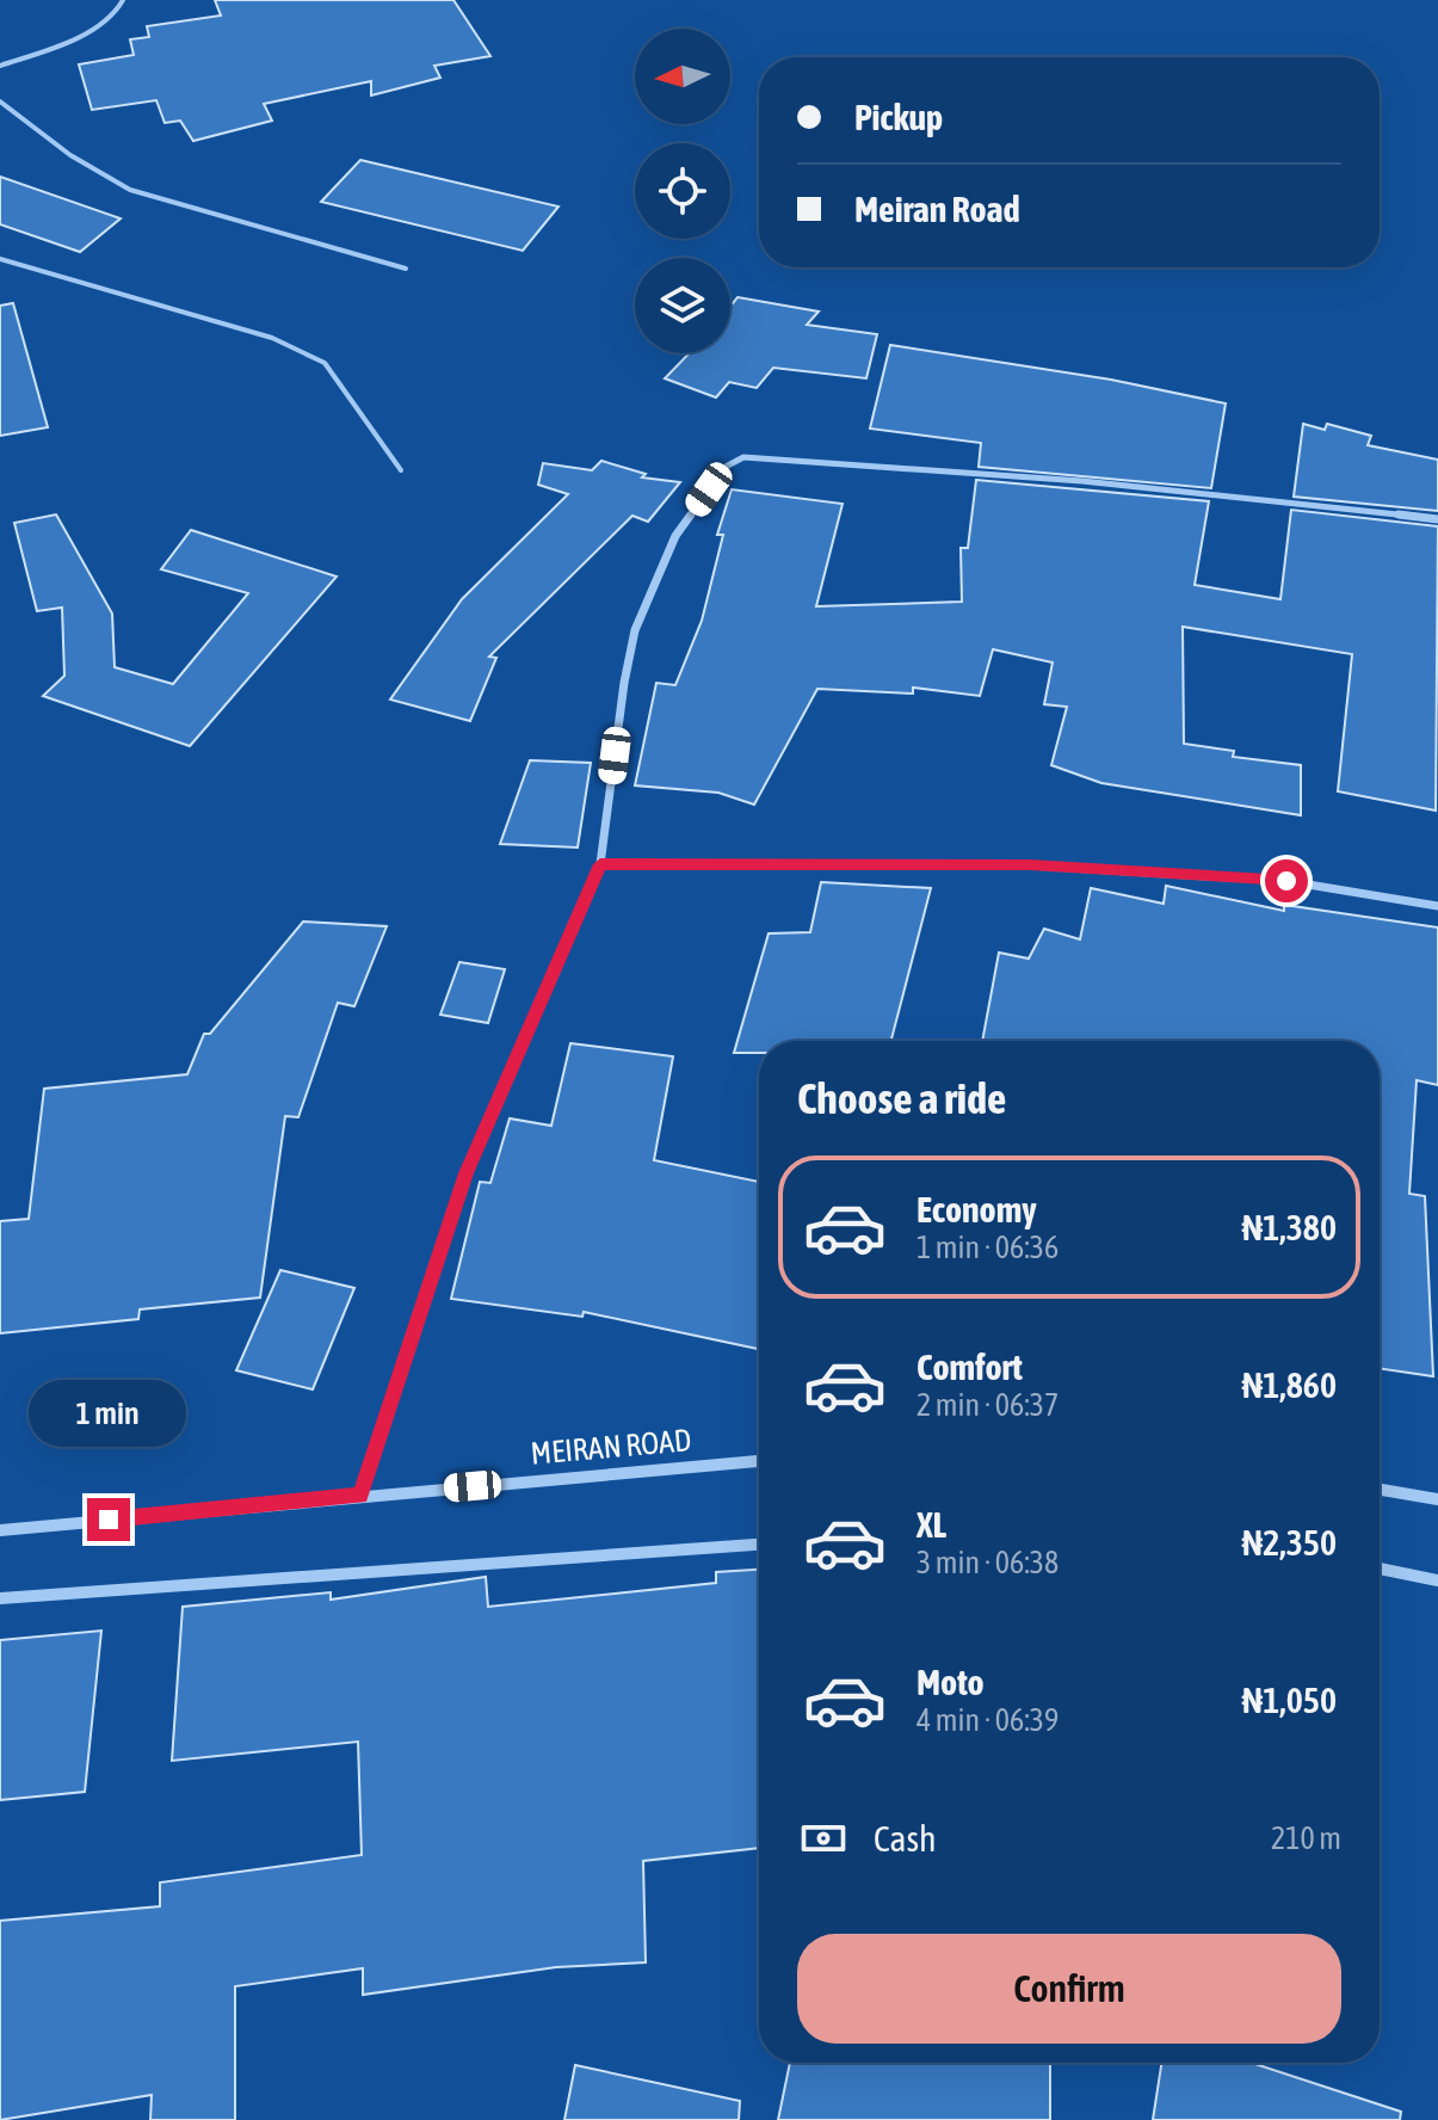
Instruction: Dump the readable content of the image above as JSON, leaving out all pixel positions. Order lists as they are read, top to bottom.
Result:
{
  "streets": {
    "street": ["MEIRAN ROAD"]
  },
  "north": "left",
  "page": {
    "banner": ["Pickup", "Meiran Road"],
    "heading": "Choose a ride",
    "list": [
      {
        "name": "Economy",
        "note": "1 min · 06:36",
        "value": "₦1,380"
      },
      {
        "name": "Comfort",
        "note": "2 min · 06:37",
        "value": "₦1,860"
      },
      {
        "name": "XL",
        "note": "3 min · 06:38",
        "value": "₦2,350"
      },
      {
        "name": "Moto",
        "note": "4 min · 06:39",
        "value": "₦1,050"
      }
    ],
    "bubble": "1 min",
    "pay": ["Cash", "210 m"],
    "buttons": "Confirm"
  }
}
